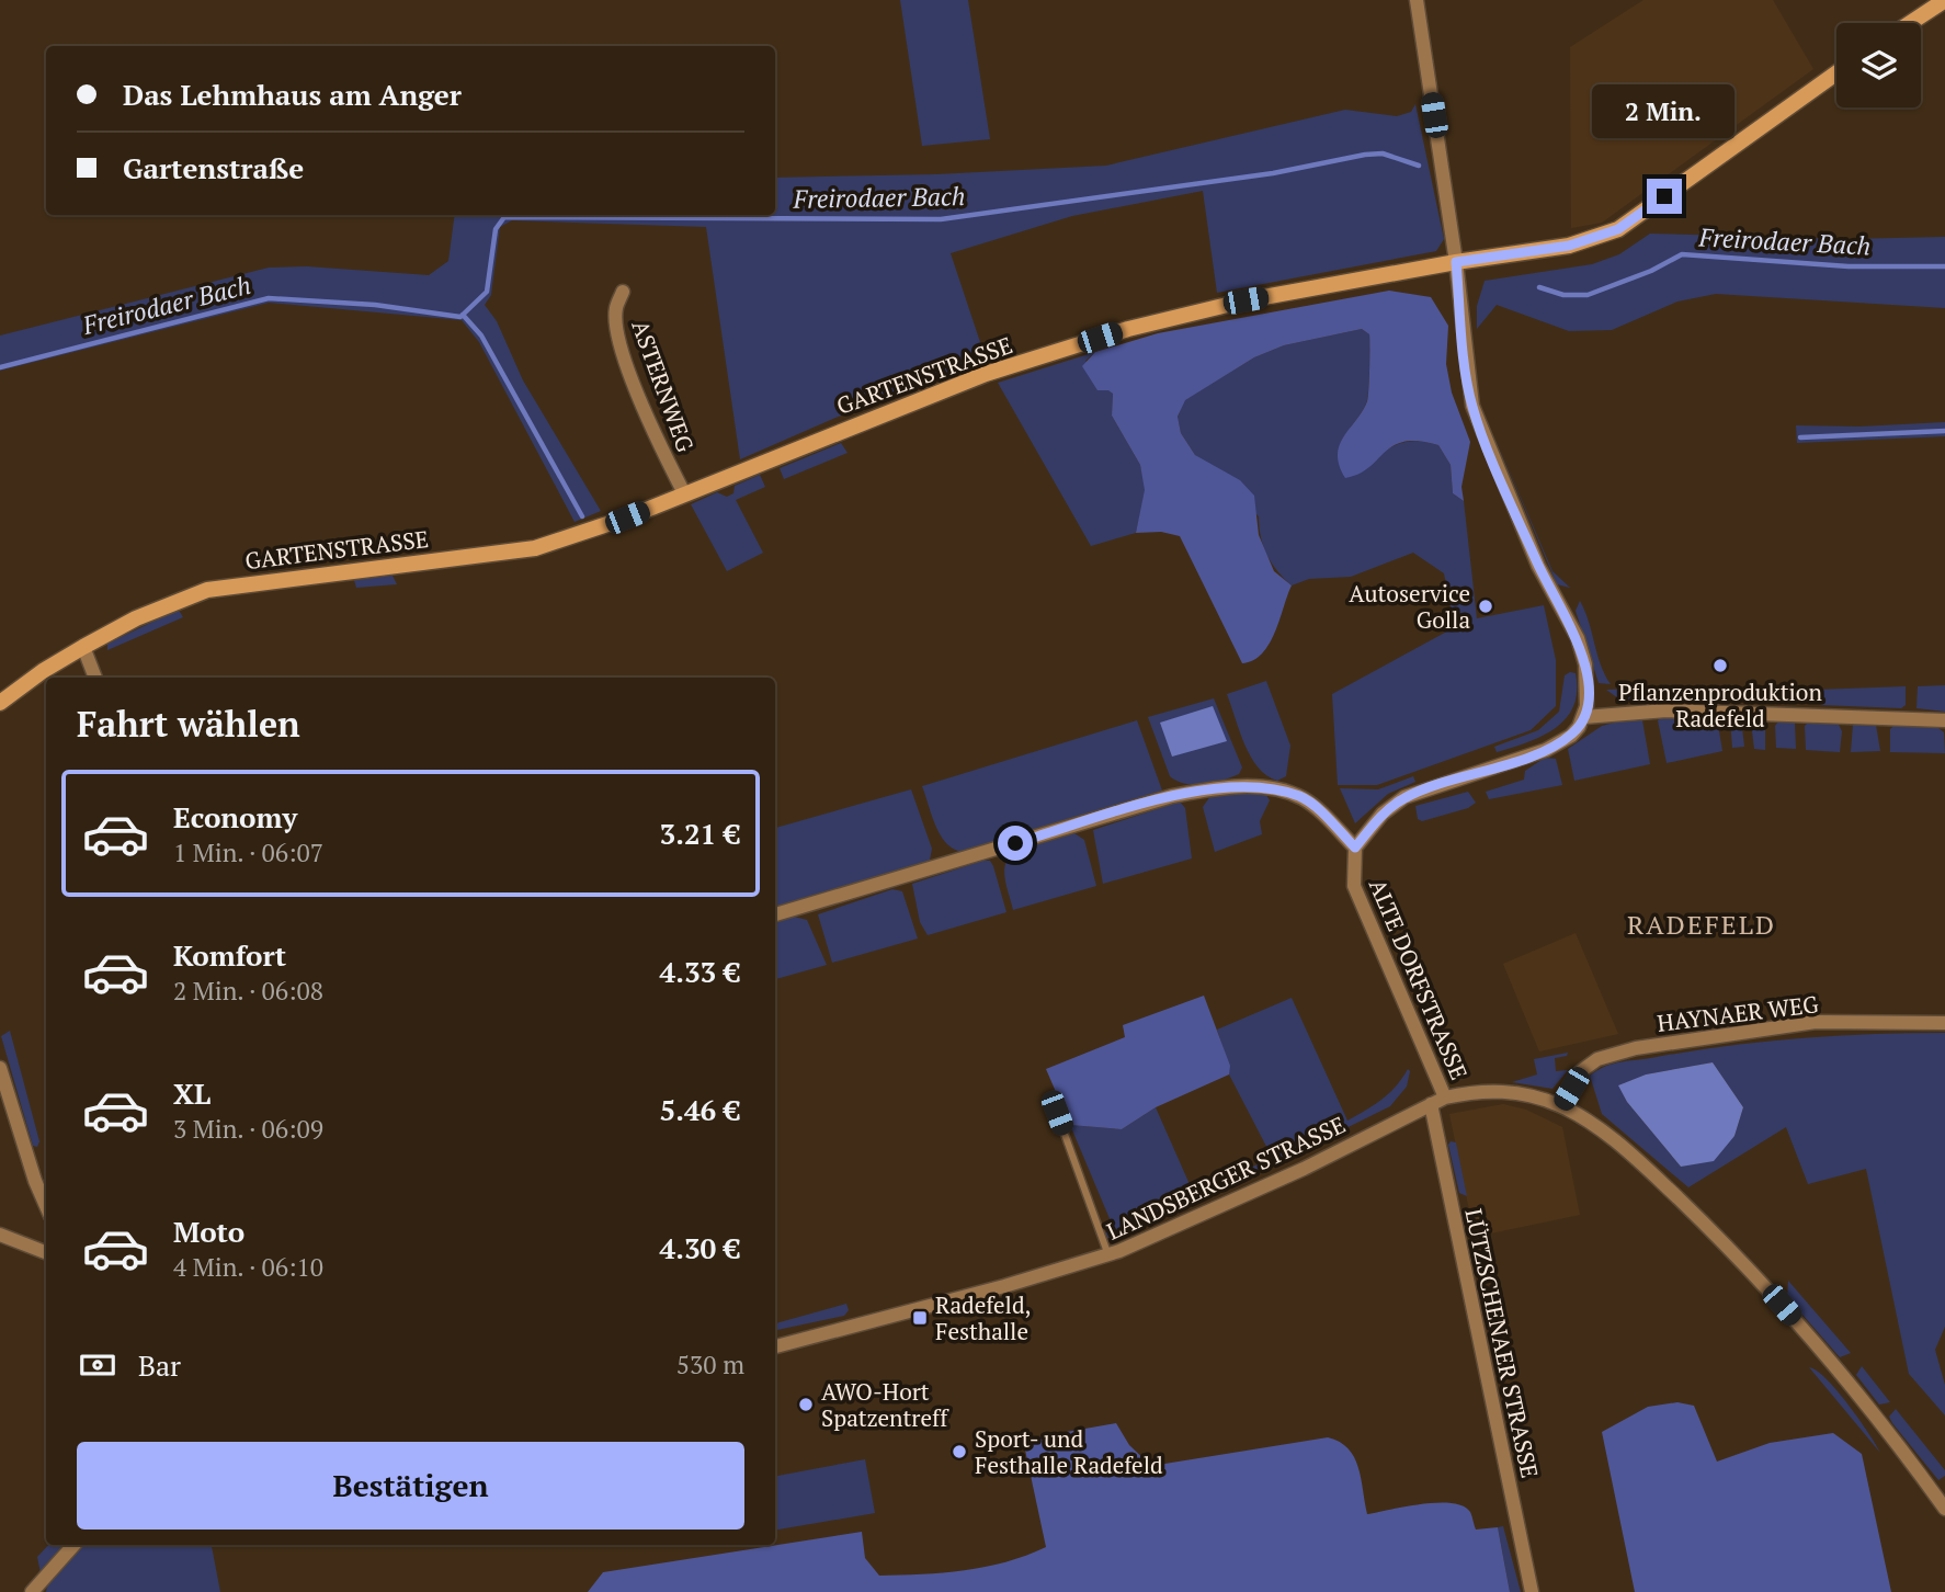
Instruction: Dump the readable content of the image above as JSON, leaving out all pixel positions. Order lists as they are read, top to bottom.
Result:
{
  "streets": {
    "main road": ["GARTENSTRASSE"],
    "street": [
      "ASTERNWEG",
      "ALTE DORFSTRASSE",
      "HAYNAER WEG",
      "LANDSBERGER STRASSE",
      "LÜTZSCHENAER STRASSE"
    ]
  },
  "crossings": [
    ["GARTENSTRASSE", "ASTERNWEG"],
    ["ALTE DORFSTRASSE", "LANDSBERGER STRASSE"],
    ["ALTE DORFSTRASSE", "LÜTZSCHENAER STRASSE"],
    ["HAYNAER WEG", "LANDSBERGER STRASSE"],
    ["LANDSBERGER STRASSE", "LÜTZSCHENAER STRASSE"]
  ],
  "districts": ["RADEFELD"],
  "water": ["Freirodaer Bach"],
  "places": {
    "other": [
      "Autoservice Golla",
      "Pflanzenproduktion Radefeld",
      "AWO-Hort Spatzentreff",
      "Sport- und Festhalle Radefeld"
    ],
    "transit": ["Radefeld, Festhalle"]
  },
  "page": {
    "banner": ["Das Lehmhaus am Anger", "Gartenstraße"],
    "bubble": "2 Min.",
    "heading": "Fahrt wählen",
    "list": [
      {
        "name": "Economy",
        "note": "1 Min. · 06:07",
        "value": "3.21 €"
      },
      {
        "name": "Komfort",
        "note": "2 Min. · 06:08",
        "value": "4.33 €"
      },
      {
        "name": "XL",
        "note": "3 Min. · 06:09",
        "value": "5.46 €"
      },
      {
        "name": "Moto",
        "note": "4 Min. · 06:10",
        "value": "4.30 €"
      }
    ],
    "pay": ["Bar", "530 m"],
    "buttons": "Bestätigen"
  }
}
